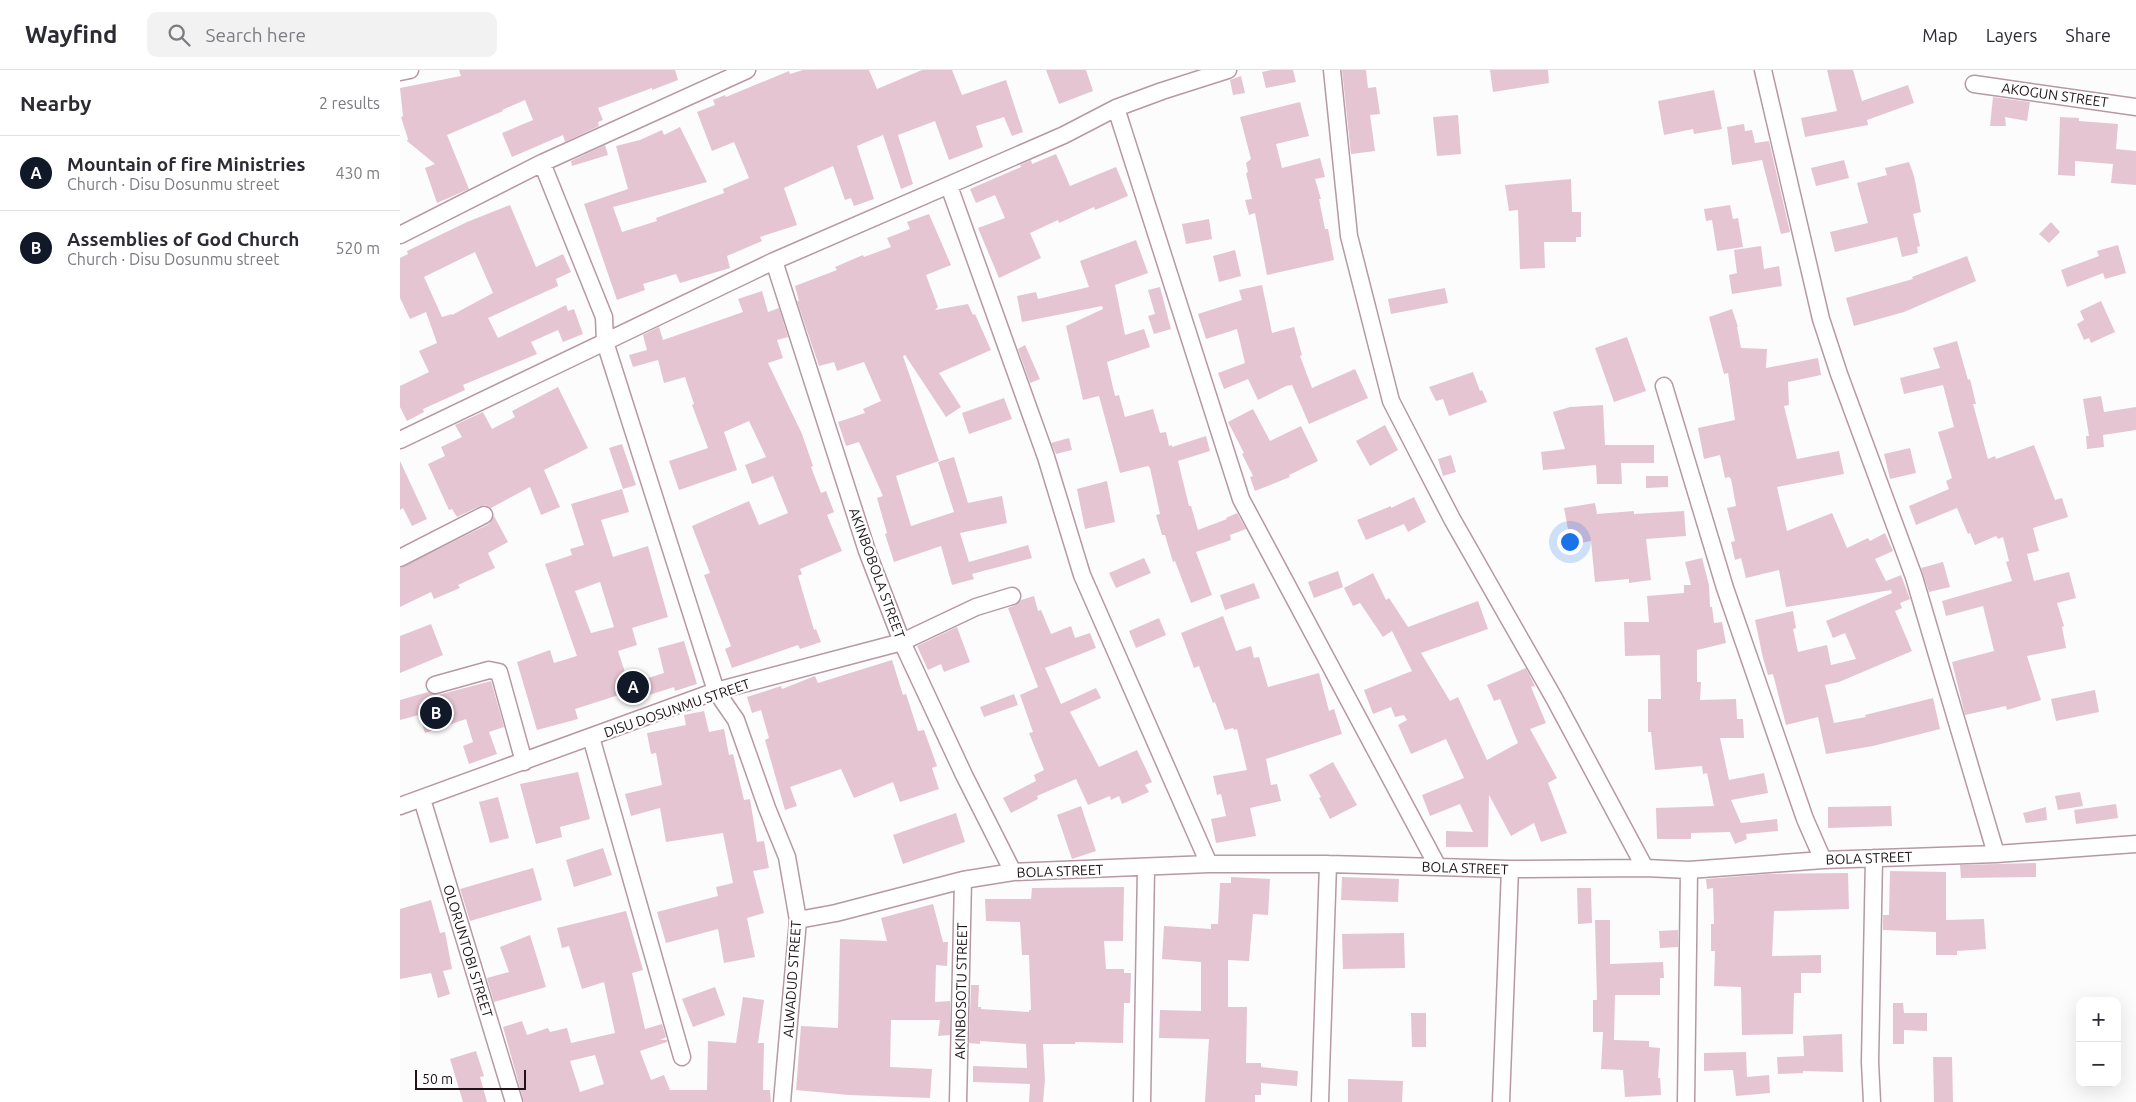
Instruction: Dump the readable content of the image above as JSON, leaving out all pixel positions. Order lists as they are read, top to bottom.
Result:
{
  "streets": {
    "street": [
      "AKOGUN STREET",
      "AKINBOBOLA STREET",
      "DISU DOSUNMU STREET",
      "BOLA STREET",
      "OLORUNTOBI STREET",
      "ALWADUD STREET",
      "AKINBOSOTU STREET"
    ]
  },
  "crossings": [
    ["AKINBOBOLA STREET", "DISU DOSUNMU STREET"],
    ["AKINBOBOLA STREET", "BOLA STREET"],
    ["DISU DOSUNMU STREET", "OLORUNTOBI STREET"],
    ["DISU DOSUNMU STREET", "ALWADUD STREET"],
    ["BOLA STREET", "ALWADUD STREET"],
    ["BOLA STREET", "AKINBOSOTU STREET"]
  ],
  "scale_bar": "50 m",
  "page": {
    "header": "Wayfind",
    "search": "Search here",
    "nav": ["Map", "Layers", "Share"],
    "heading": ["Nearby", "2 results"],
    "list": [
      {
        "mark": "A",
        "name": "Mountain of fire Ministries",
        "note": "Church · Disu Dosunmu street",
        "value": "430 m"
      },
      {
        "mark": "B",
        "name": "Assemblies of God Church",
        "note": "Church · Disu Dosunmu street",
        "value": "520 m"
      }
    ],
    "pins": ["A", "B"],
    "map_buttons": ["+", "−"],
    "scale": "50 m"
  }
}
